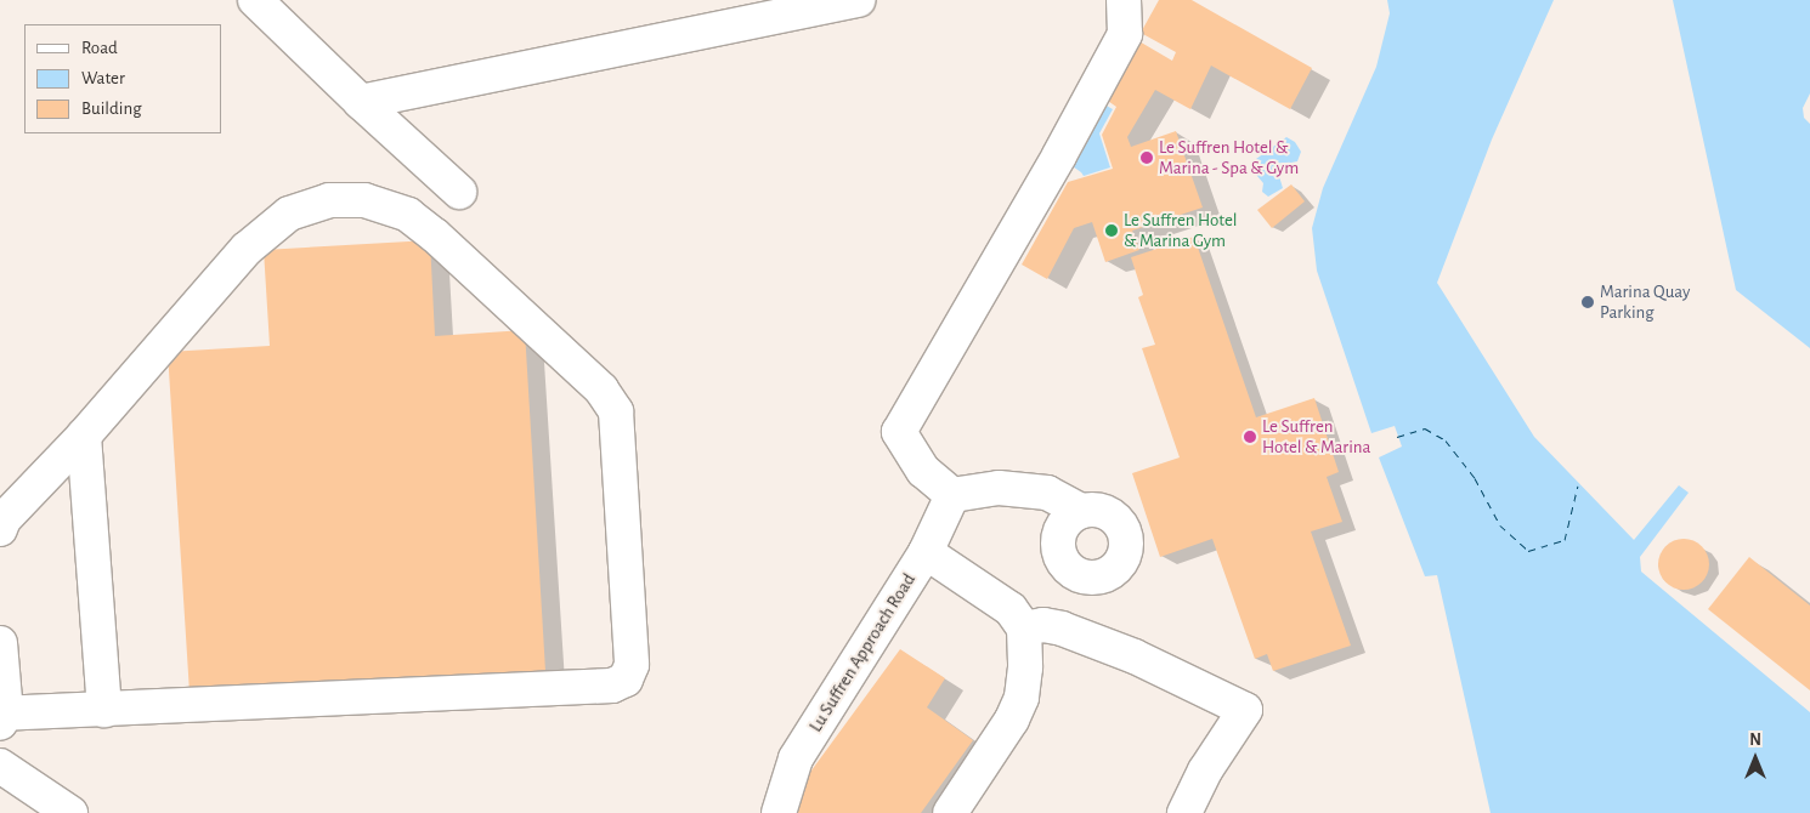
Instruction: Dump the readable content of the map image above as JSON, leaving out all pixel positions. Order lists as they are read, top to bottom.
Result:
{
  "streets": {
    "street": ["Lu Suffren Approach Road"]
  },
  "places": [
    "Le Suffren Hotel & Marina - Spa & Gym",
    "Le Suffren Hotel & Marina Gym",
    "Marina Quay Parking",
    "Le Suffren Hotel & Marina"
  ],
  "legend": ["Road", "Water", "Building"],
  "north": "top"
}
